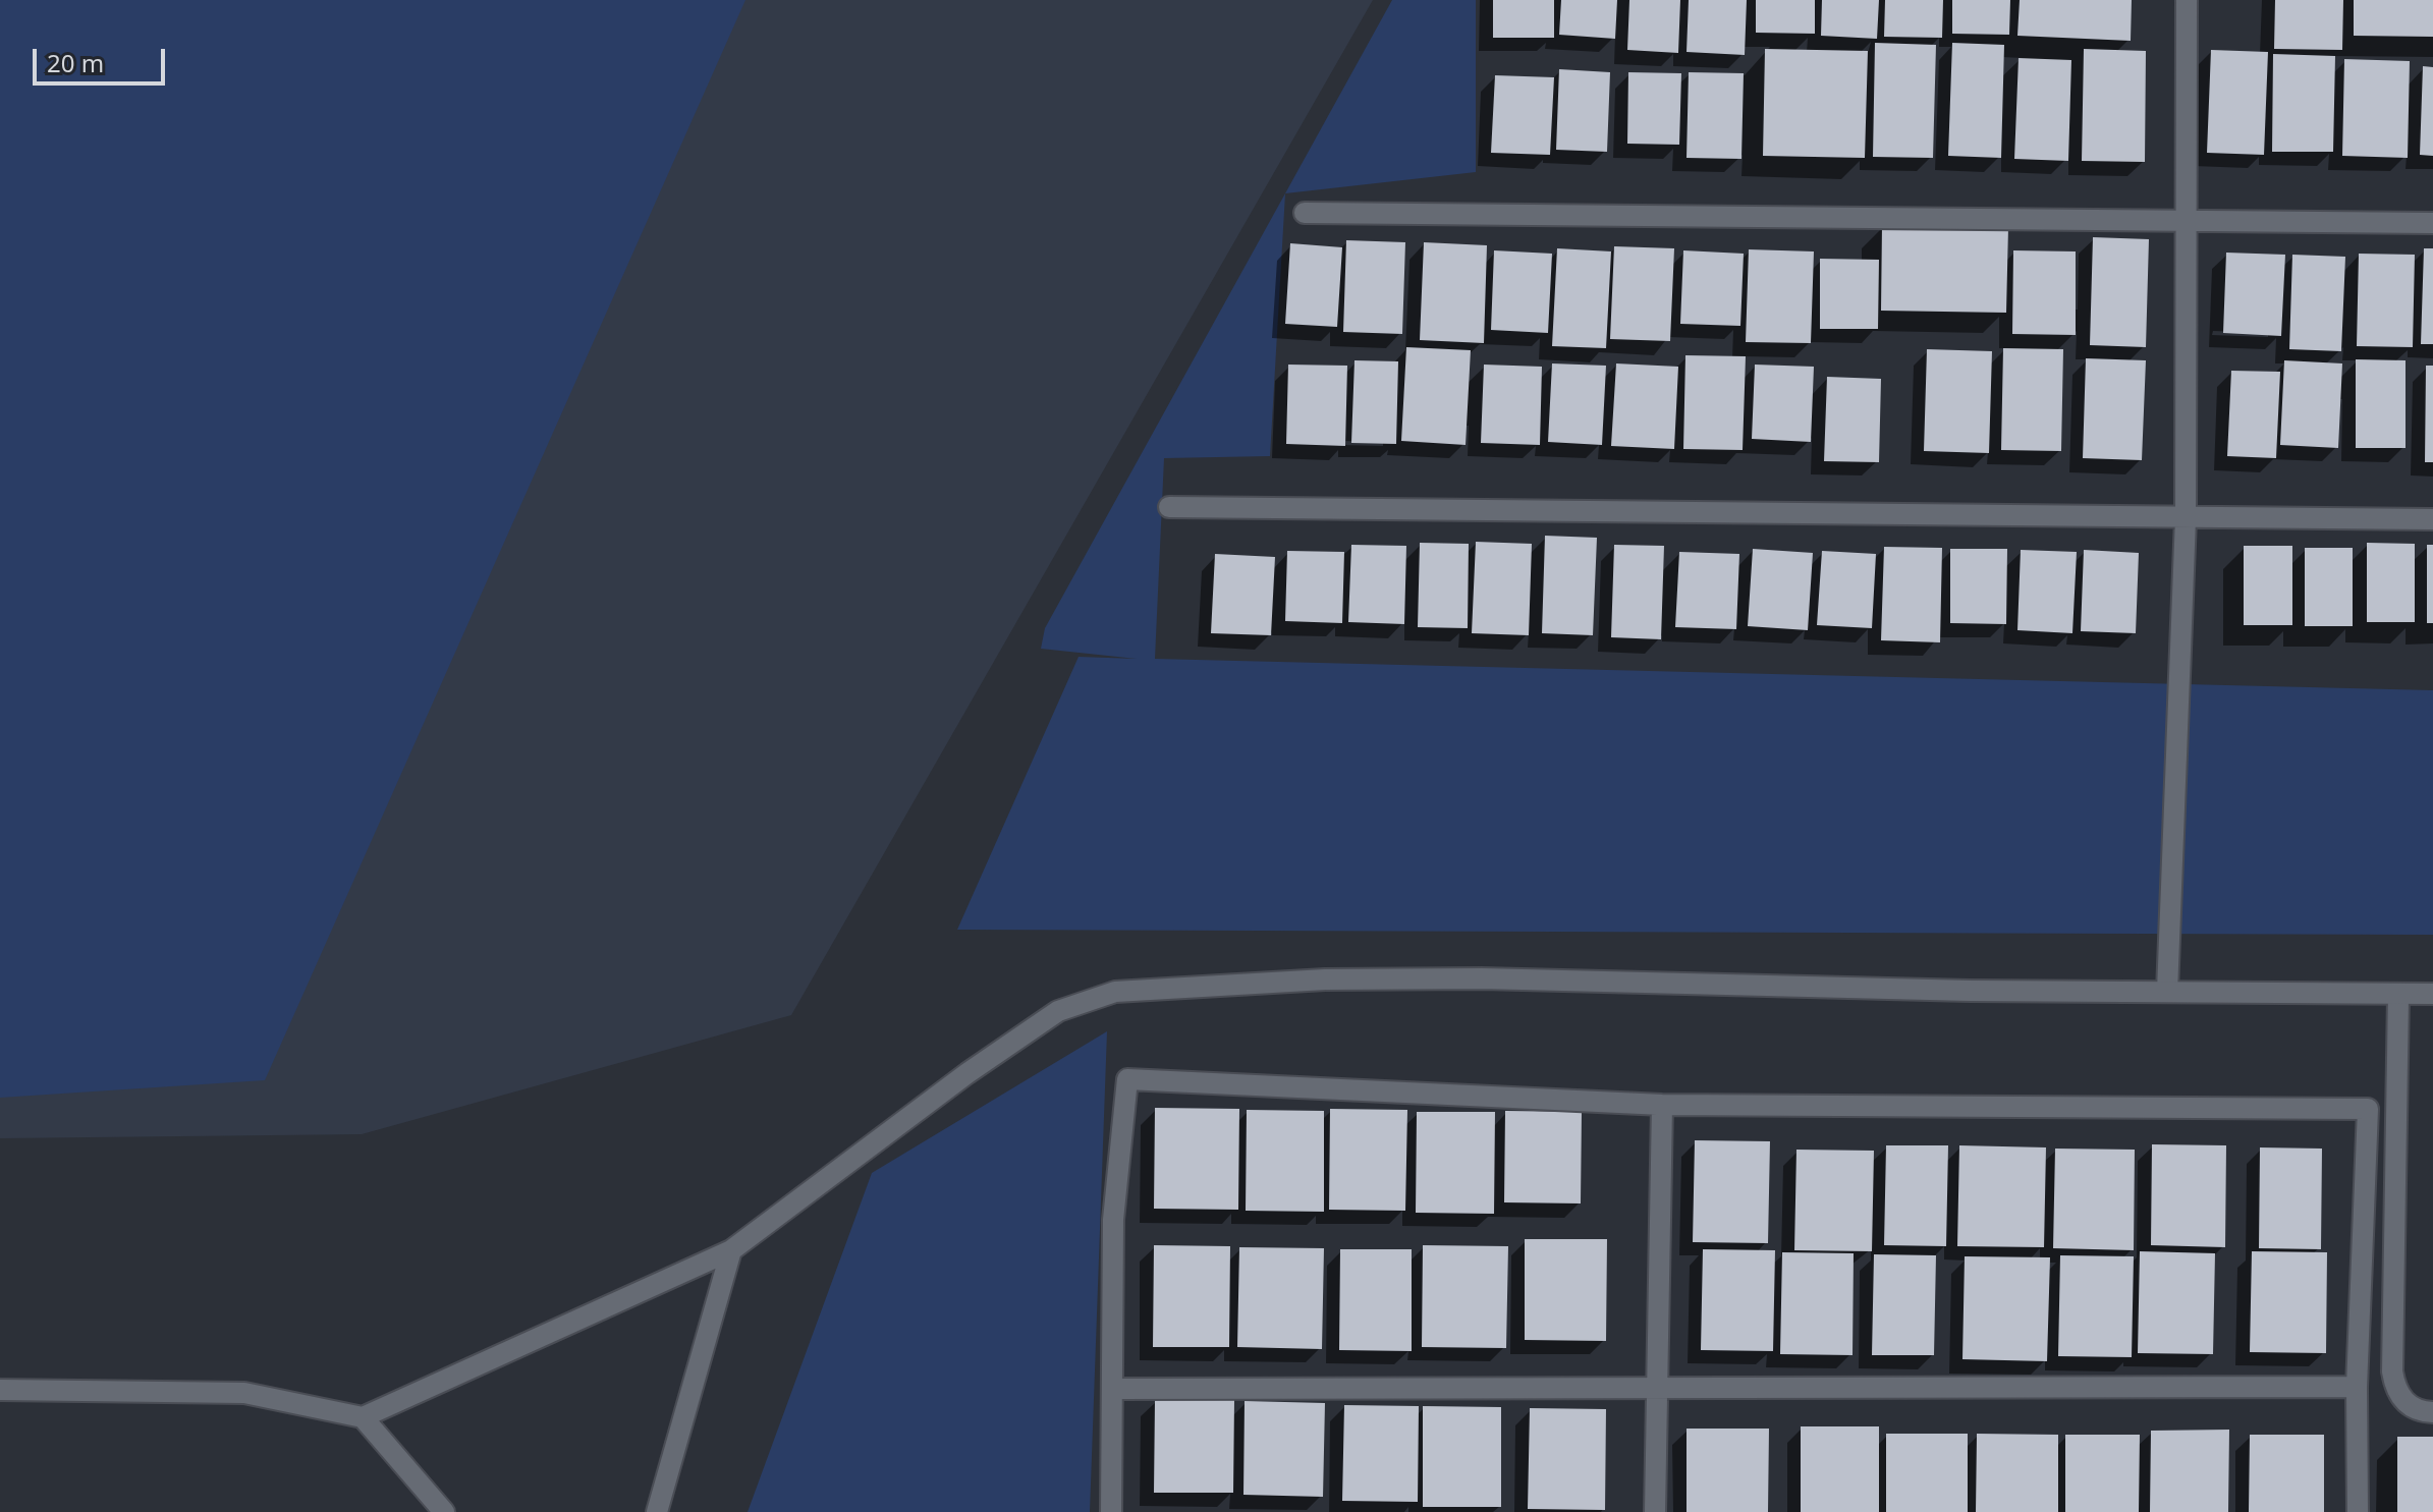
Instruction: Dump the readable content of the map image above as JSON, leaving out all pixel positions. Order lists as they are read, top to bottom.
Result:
{
  "scale_bar": "20 m"
}
